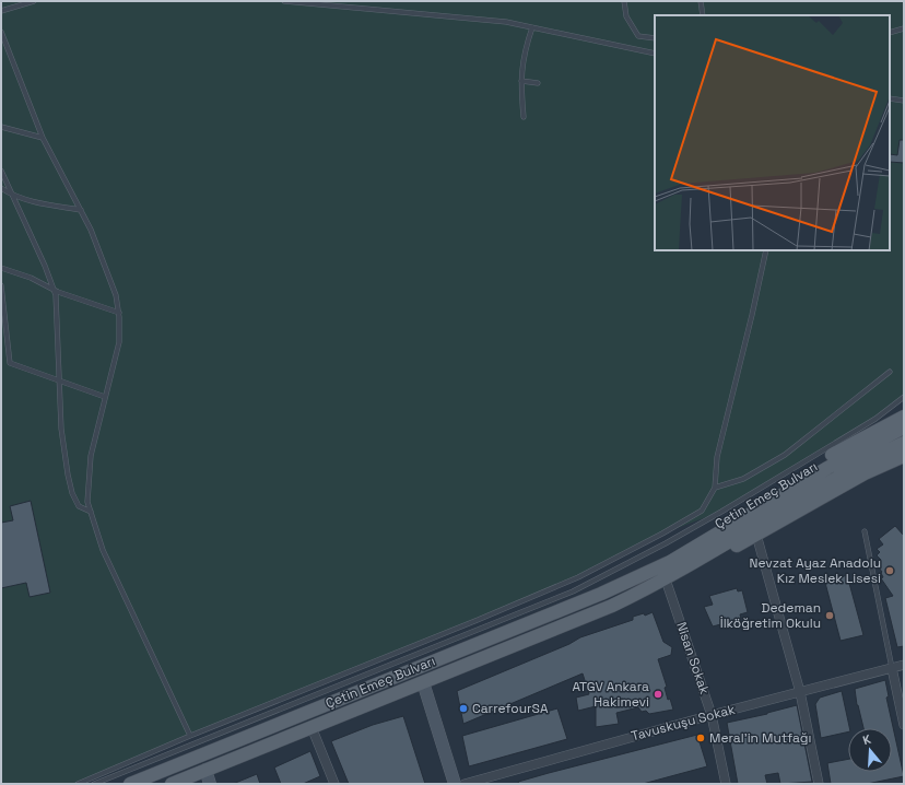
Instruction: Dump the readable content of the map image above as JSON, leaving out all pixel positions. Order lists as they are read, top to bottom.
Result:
{
  "streets": {
    "main road": ["Çetin Emeç Bulvarı"],
    "street": ["Nisan Sokak", "Tavuskuşu Sokak"]
  },
  "crossings": [
    ["Çetin Emeç Bulvarı", "Nisan Sokak"],
    ["Nisan Sokak", "Tavuskuşu Sokak"]
  ],
  "places": [
    "Nevzat Ayaz Anadolu Kız Meslek Lisesi",
    "Dedeman İlköğretim Okulu",
    "ATGV Ankara Hakimevi",
    "CarrefourSA",
    "Meral'in Mutfağı"
  ],
  "north": "top"
}
